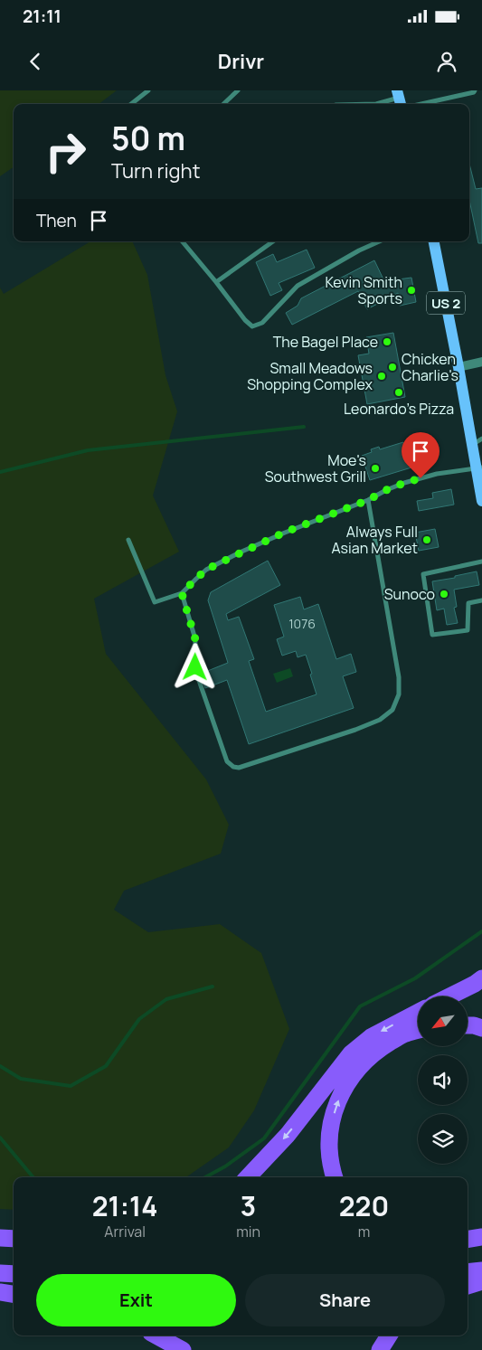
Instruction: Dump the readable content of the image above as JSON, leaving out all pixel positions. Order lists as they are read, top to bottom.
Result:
{
  "streets": {
    "main road": ["US 2"]
  },
  "places": [
    "Kevin Smith Sports",
    "The Bagel Place",
    "Chicken Charlie's",
    "Small Meadows Shopping Complex",
    "Leonardo's Pizza",
    "Moe's Southwest Grill",
    "Always Full Asian Market",
    "Sunoco"
  ],
  "house_numbers": ["1076"],
  "north": "bottom left",
  "page": {
    "status": "21:11",
    "header": "Drivr",
    "turn": ["50 m", "Turn right"],
    "then": "Then",
    "eta": [
      "21:14",
      "Arrival",
      "3",
      "min",
      "220",
      "m"
    ],
    "buttons": ["Exit", "Share"]
  }
}
